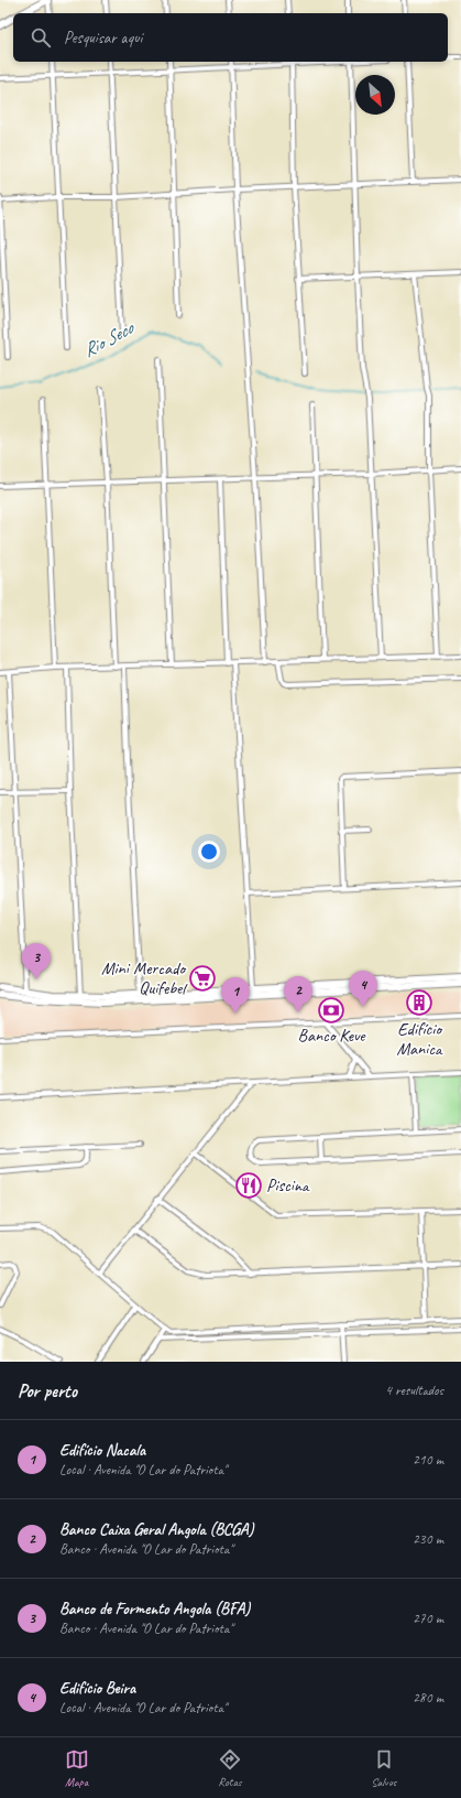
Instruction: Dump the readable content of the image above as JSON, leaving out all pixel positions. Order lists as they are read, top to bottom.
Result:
{
  "water": ["Rio Seco"],
  "places": {
    "supermarket": ["Mini Mercado Quifebel"],
    "building": ["Edifício Manica"],
    "bank": ["Banco Keve"],
    "restaurant": ["Piscina"]
  },
  "north": "bottom right",
  "page": {
    "search": "Pesquisar aqui",
    "pins": [
      "3",
      "4",
      "2",
      "1"
    ],
    "heading": ["Por perto", "4 resultados"],
    "list": [
      {
        "mark": "1",
        "name": "Edifício Nacala",
        "note": "Local · Avenida \"O Lar do Patriota\"",
        "value": "210 m"
      },
      {
        "mark": "2",
        "name": "Banco Caixa Geral Angola (BCGA)",
        "note": "Banco · Avenida \"O Lar do Patriota\"",
        "value": "230 m"
      },
      {
        "mark": "3",
        "name": "Banco de Formento Angola (BFA)",
        "note": "Banco · Avenida \"O Lar do Patriota\"",
        "value": "270 m"
      },
      {
        "mark": "4",
        "name": "Edifício Beira",
        "note": "Local · Avenida \"O Lar do Patriota\"",
        "value": "280 m"
      }
    ],
    "nav": ["Mapa", "Rotas", "Salvos"]
  }
}
